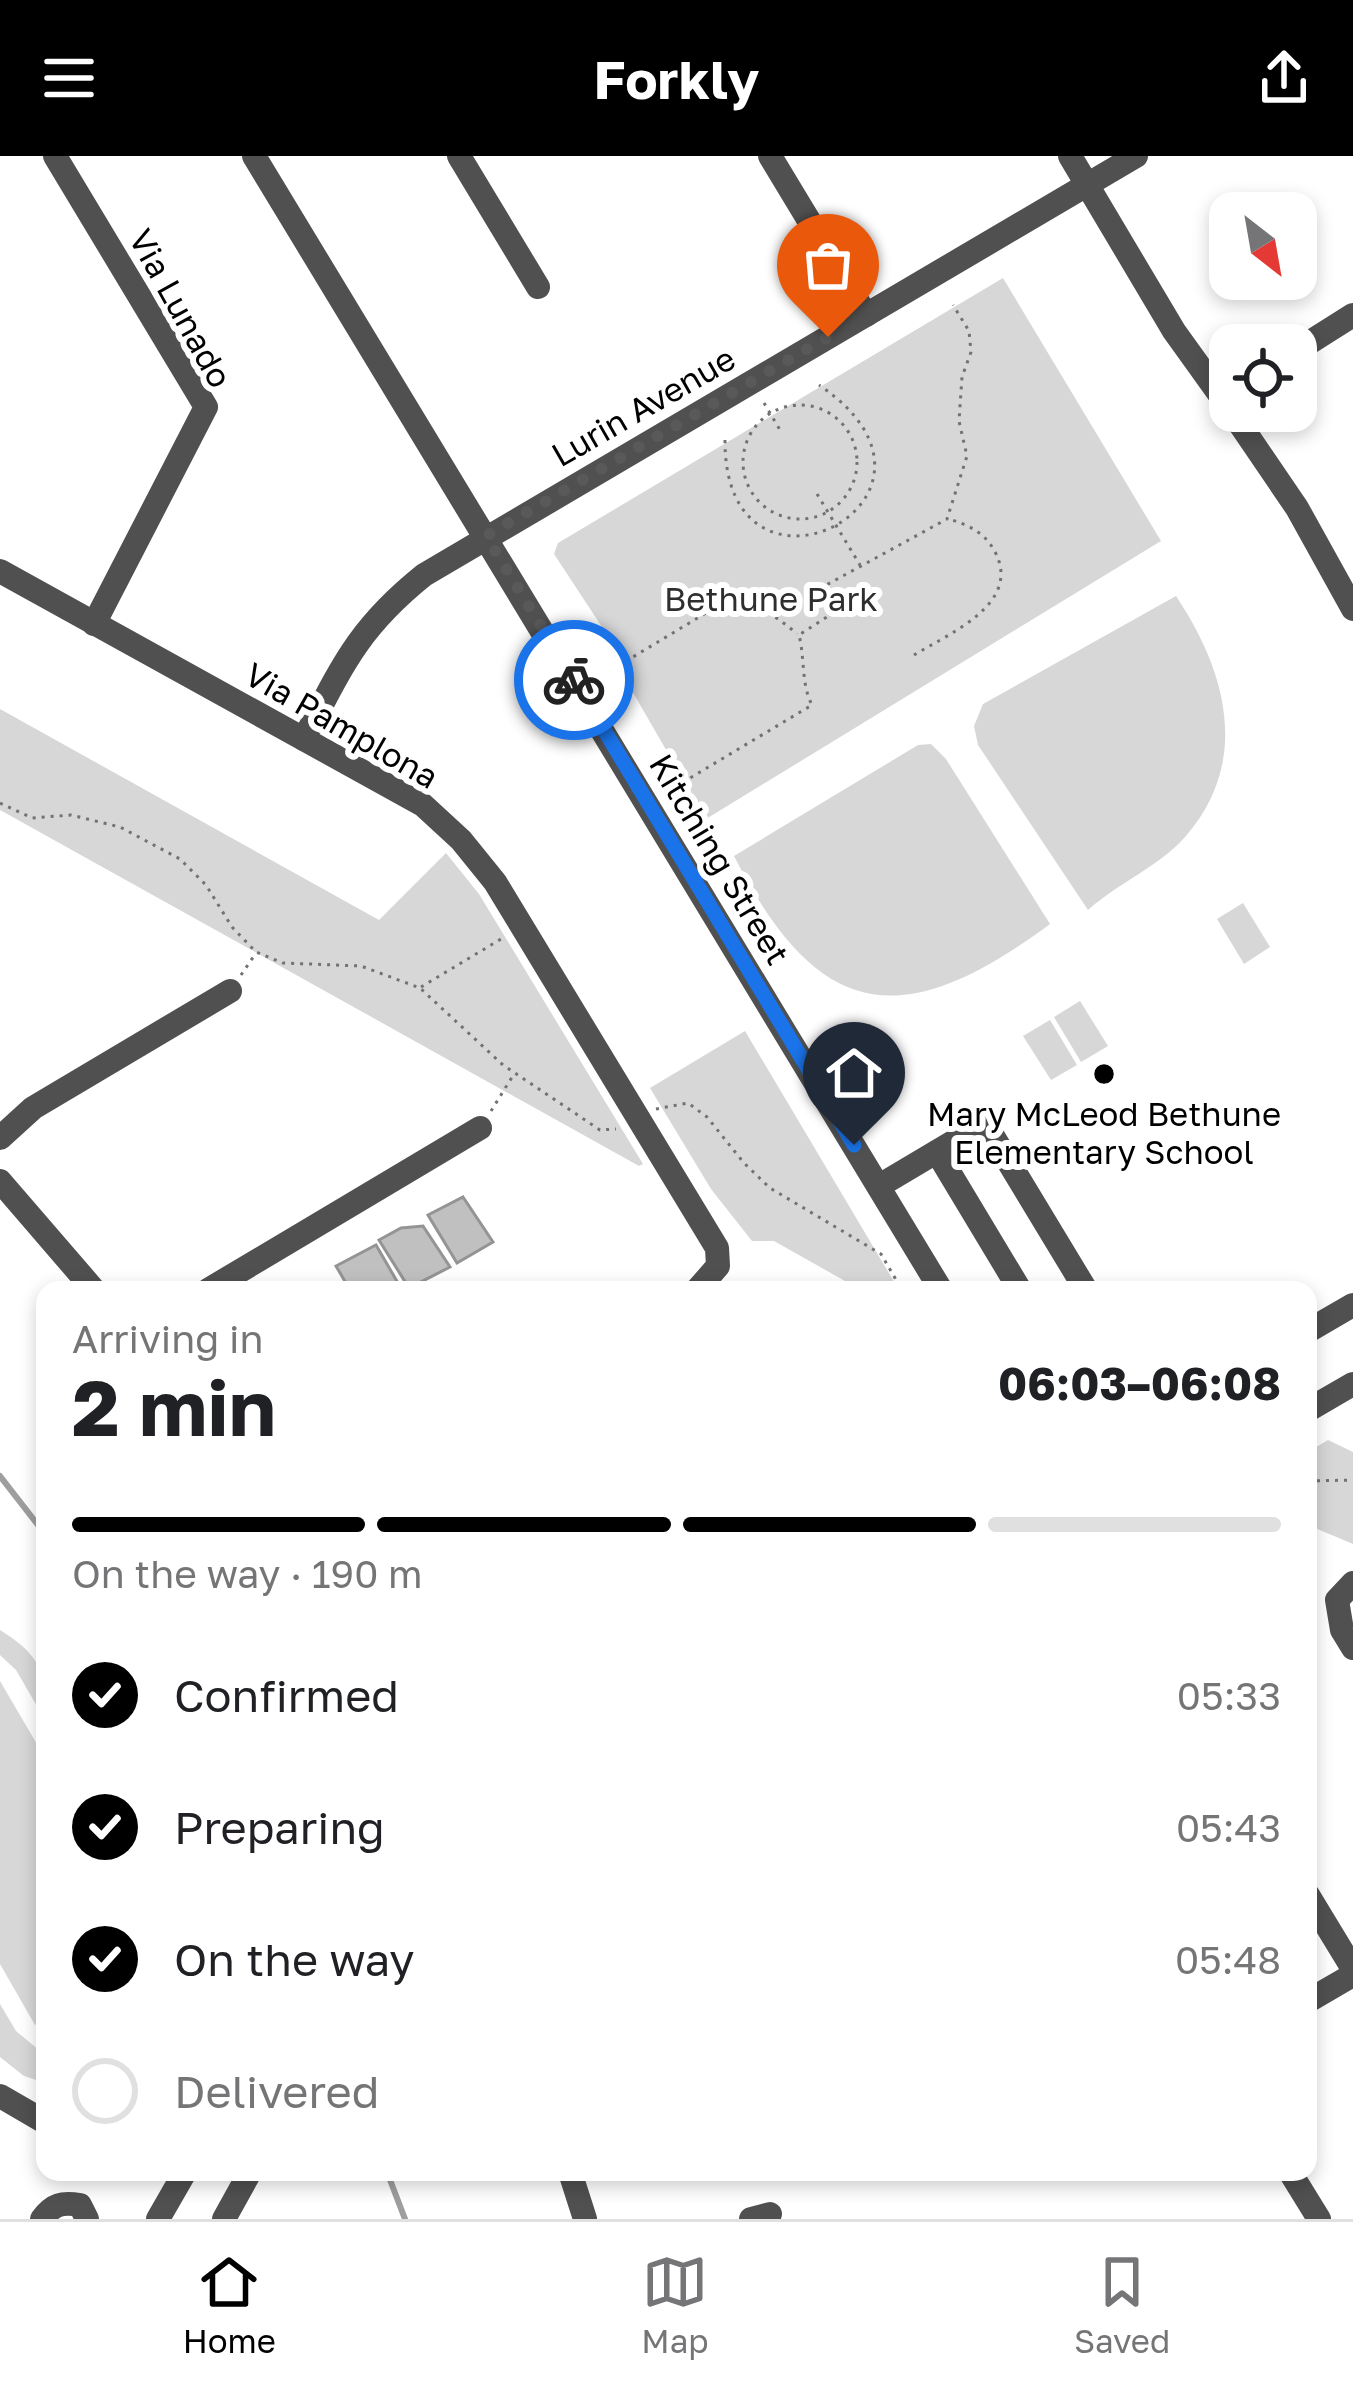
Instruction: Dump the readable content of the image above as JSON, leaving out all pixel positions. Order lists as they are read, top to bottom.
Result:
{
  "streets": {
    "street": [
      "Via Lunado",
      "Lurin Avenue",
      "Via Pamplona",
      "Kitching Street"
    ]
  },
  "crossings": [
    ["Via Lunado", "Via Pamplona"],
    ["Lurin Avenue", "Via Pamplona"],
    ["Lurin Avenue", "Kitching Street"]
  ],
  "parks": ["Bethune Park"],
  "places": ["Mary McLeod Bethune Elementary School"],
  "north": "bottom right",
  "page": {
    "header": "Forkly",
    "heading": ["2 min", "Arriving in", "06:03–06:08"],
    "bar": "On the way · 190 m",
    "list": [
      ["Confirmed", "05:33"],
      ["Preparing", "05:43"],
      ["On the way", "05:48"],
      "Delivered"
    ],
    "tabs": ["Home", "Map", "Saved"]
  }
}
